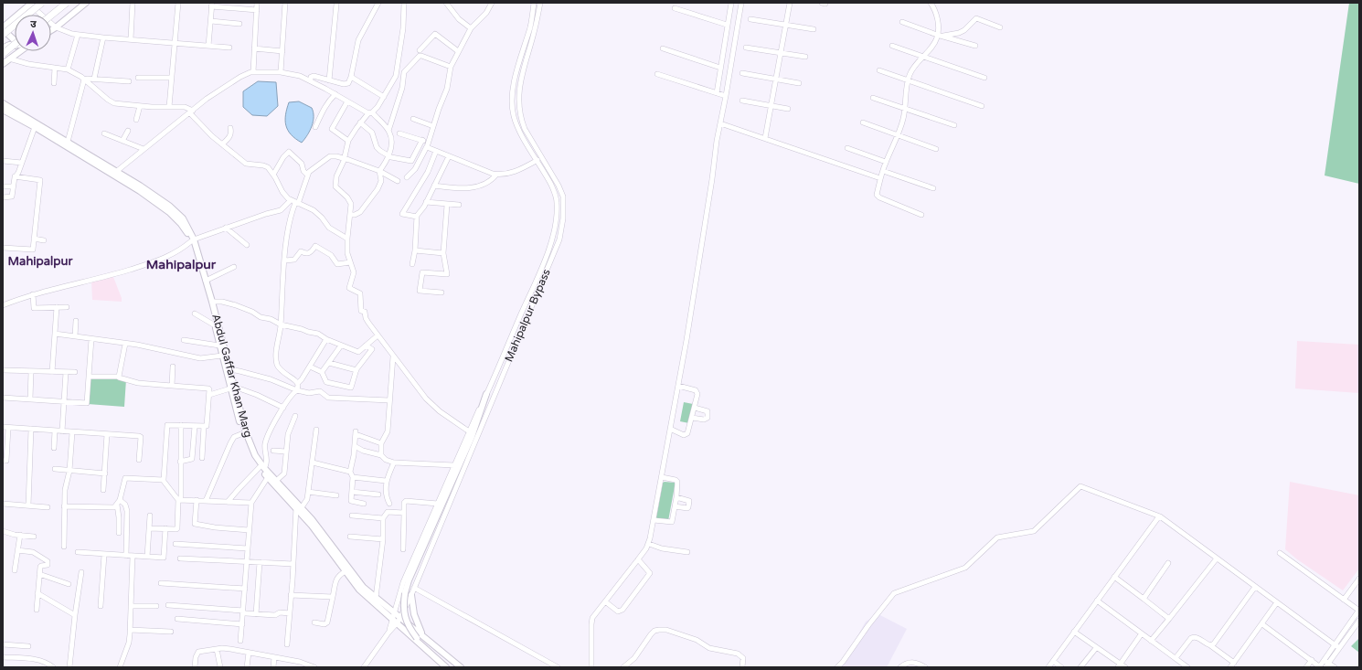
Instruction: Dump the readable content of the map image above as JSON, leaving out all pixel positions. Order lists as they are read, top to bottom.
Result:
{
  "streets": {
    "main road": ["Abdul Gaffar Khan Marg"],
    "street": ["Mahipalpur Bypass"]
  },
  "crossings": [
    ["Mahipalpur Bypass", "Abdul Gaffar Khan Marg"]
  ],
  "districts": ["Mahipalpur", "Mahipalpur"],
  "north": "top"
}
